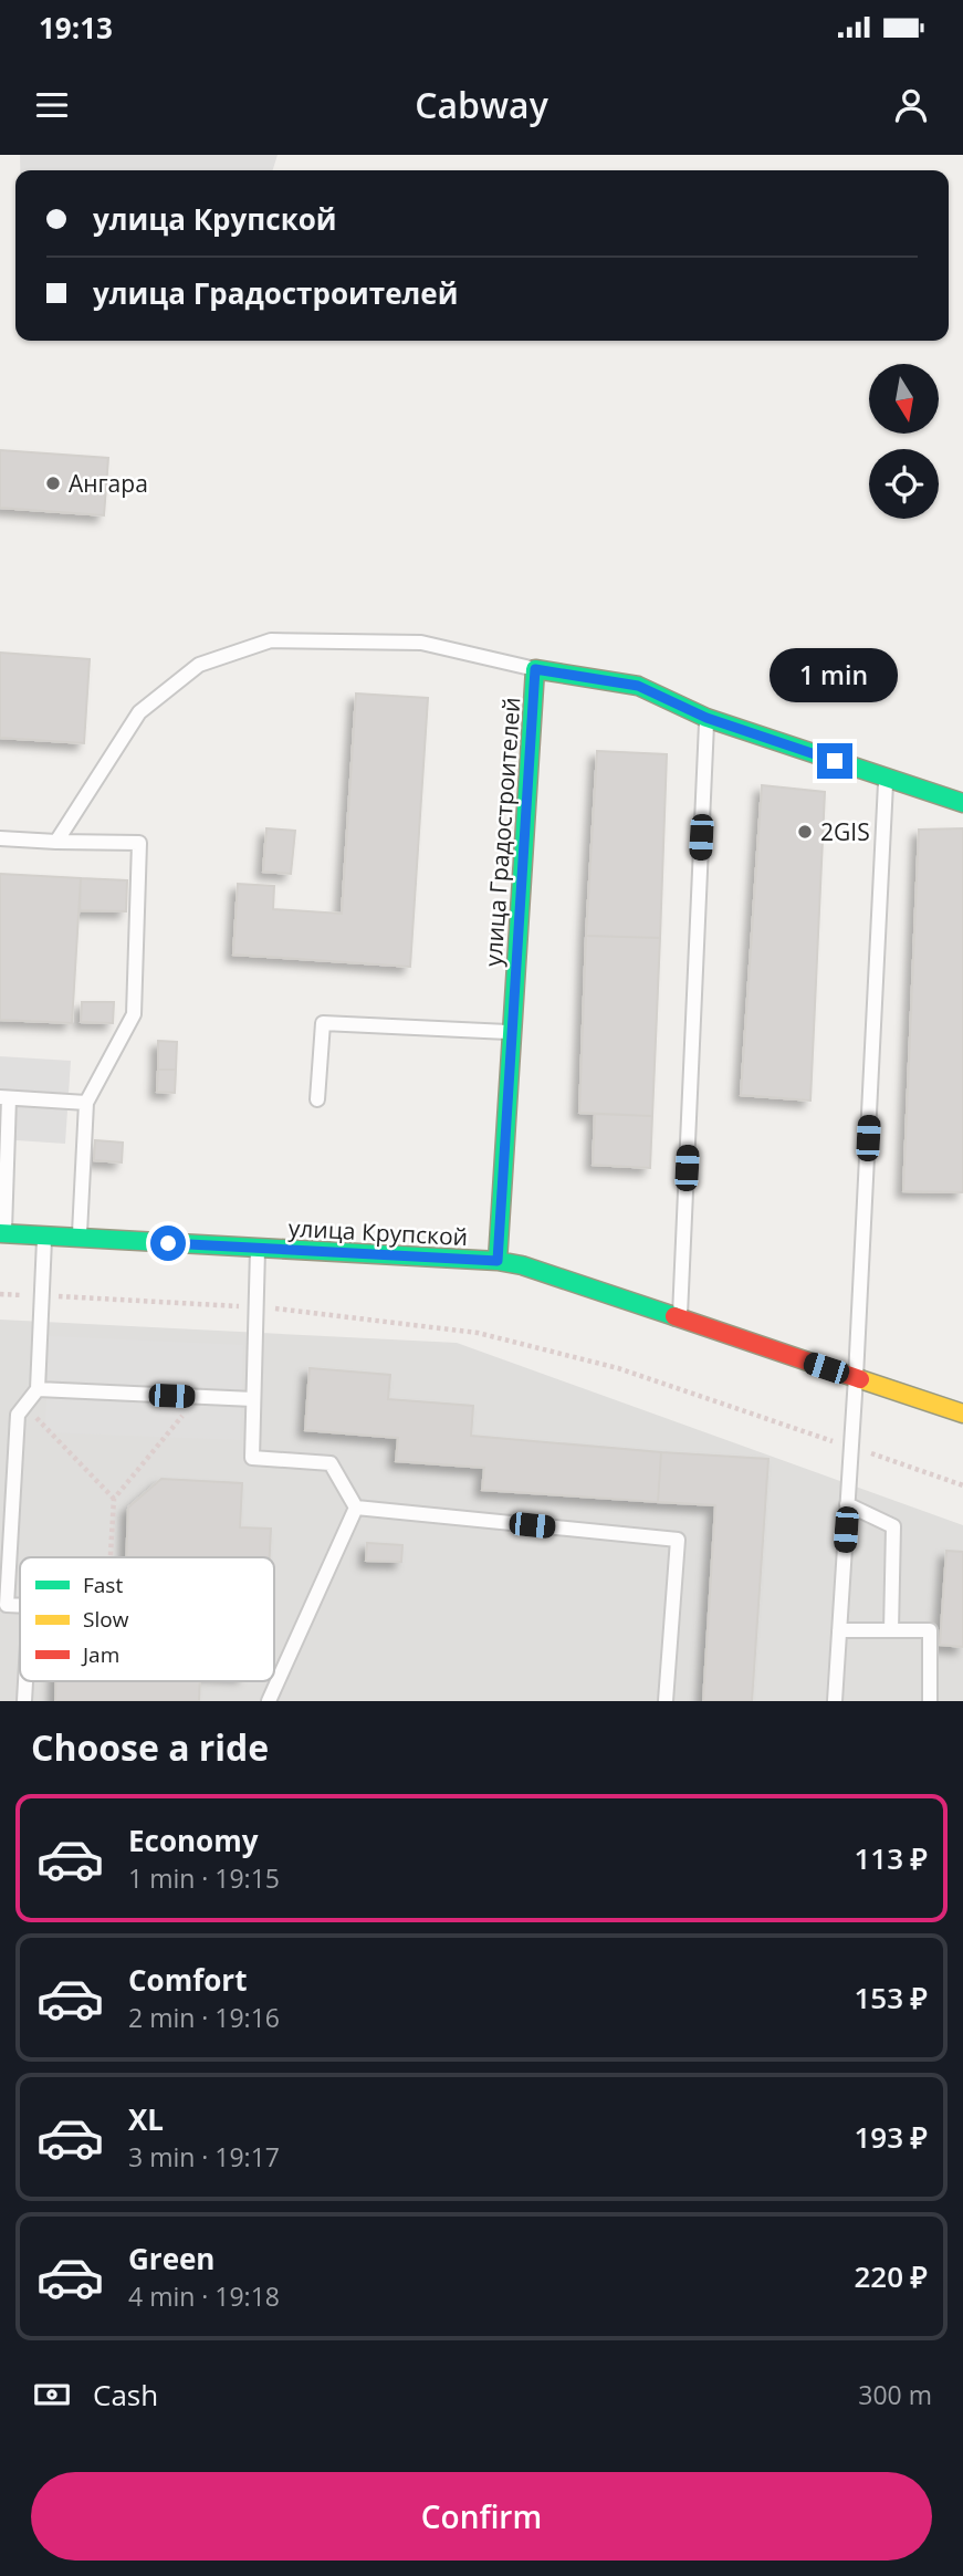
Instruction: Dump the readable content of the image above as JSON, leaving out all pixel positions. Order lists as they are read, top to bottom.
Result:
{
  "streets": {
    "street": ["улица Градостроителей", "улица Крупской"]
  },
  "crossings": [
    ["улица Градостроителей", "улица Крупской"]
  ],
  "places": ["Ангара", "2GIS"],
  "legend": ["Fast", "Slow", "Jam"],
  "north": "bottom",
  "page": {
    "status": "19:13",
    "header": "Cabway",
    "banner": ["улица Крупской", "улица Градостроителей"],
    "bubble": "1 min",
    "heading": "Choose a ride",
    "list": [
      {
        "name": "Economy",
        "note": "1 min · 19:15",
        "value": "113 ₽"
      },
      {
        "name": "Comfort",
        "note": "2 min · 19:16",
        "value": "153 ₽"
      },
      {
        "name": "XL",
        "note": "3 min · 19:17",
        "value": "193 ₽"
      },
      {
        "name": "Green",
        "note": "4 min · 19:18",
        "value": "220 ₽"
      }
    ],
    "pay": ["Cash", "300 m"],
    "buttons": "Confirm"
  }
}
